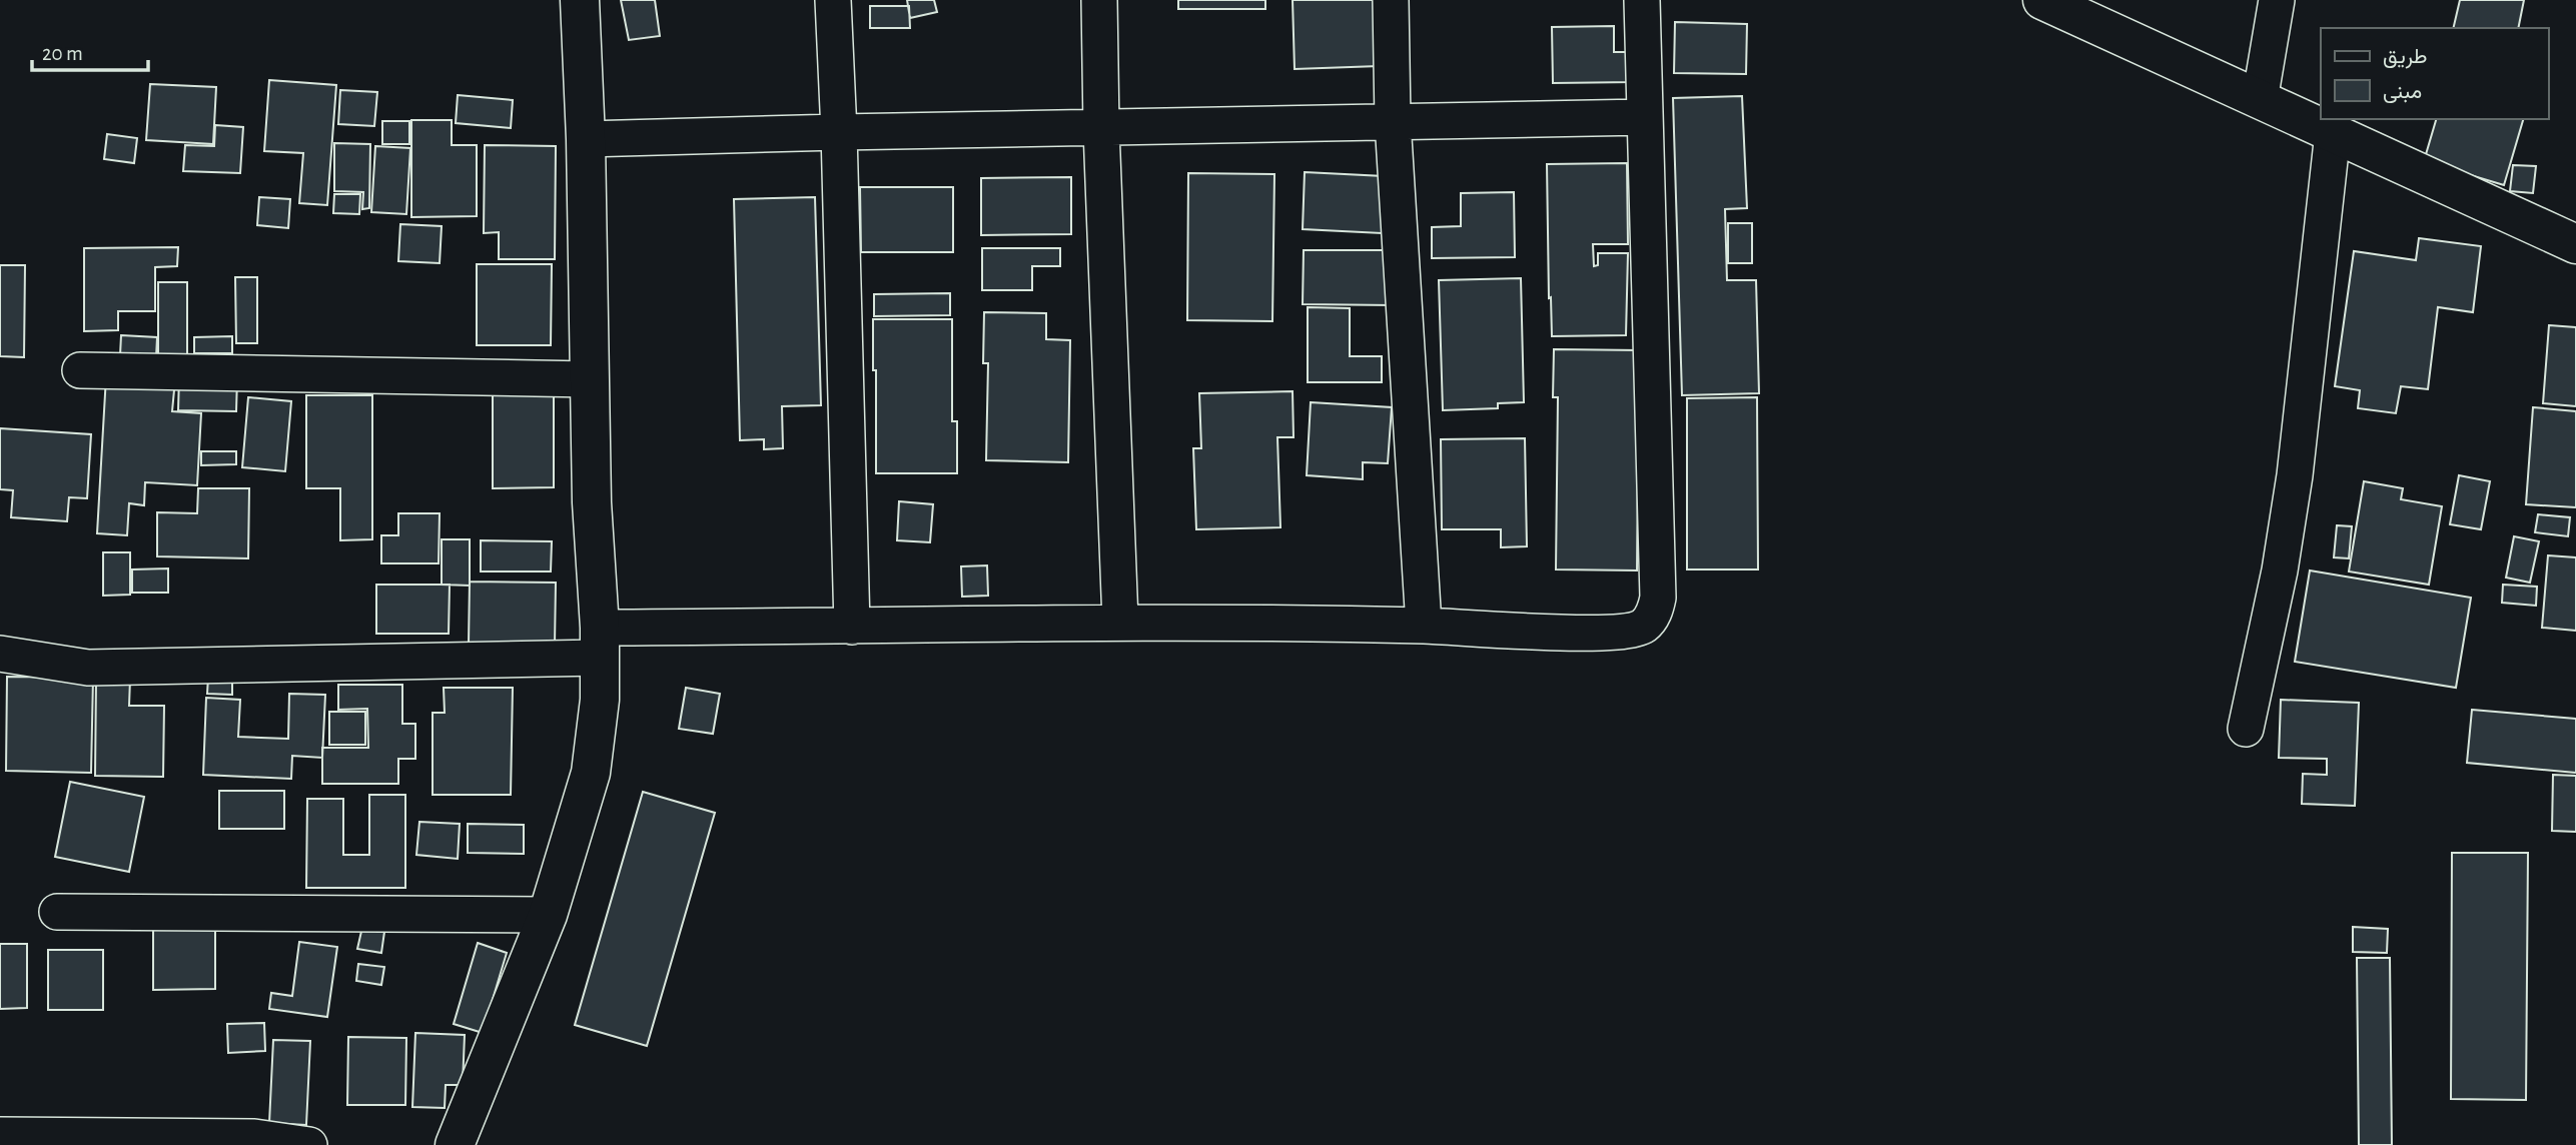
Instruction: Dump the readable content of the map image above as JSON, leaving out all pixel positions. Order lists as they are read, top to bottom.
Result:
{
  "legend": ["طريق", "مبنى"],
  "scale_bar": "20 m"
}
